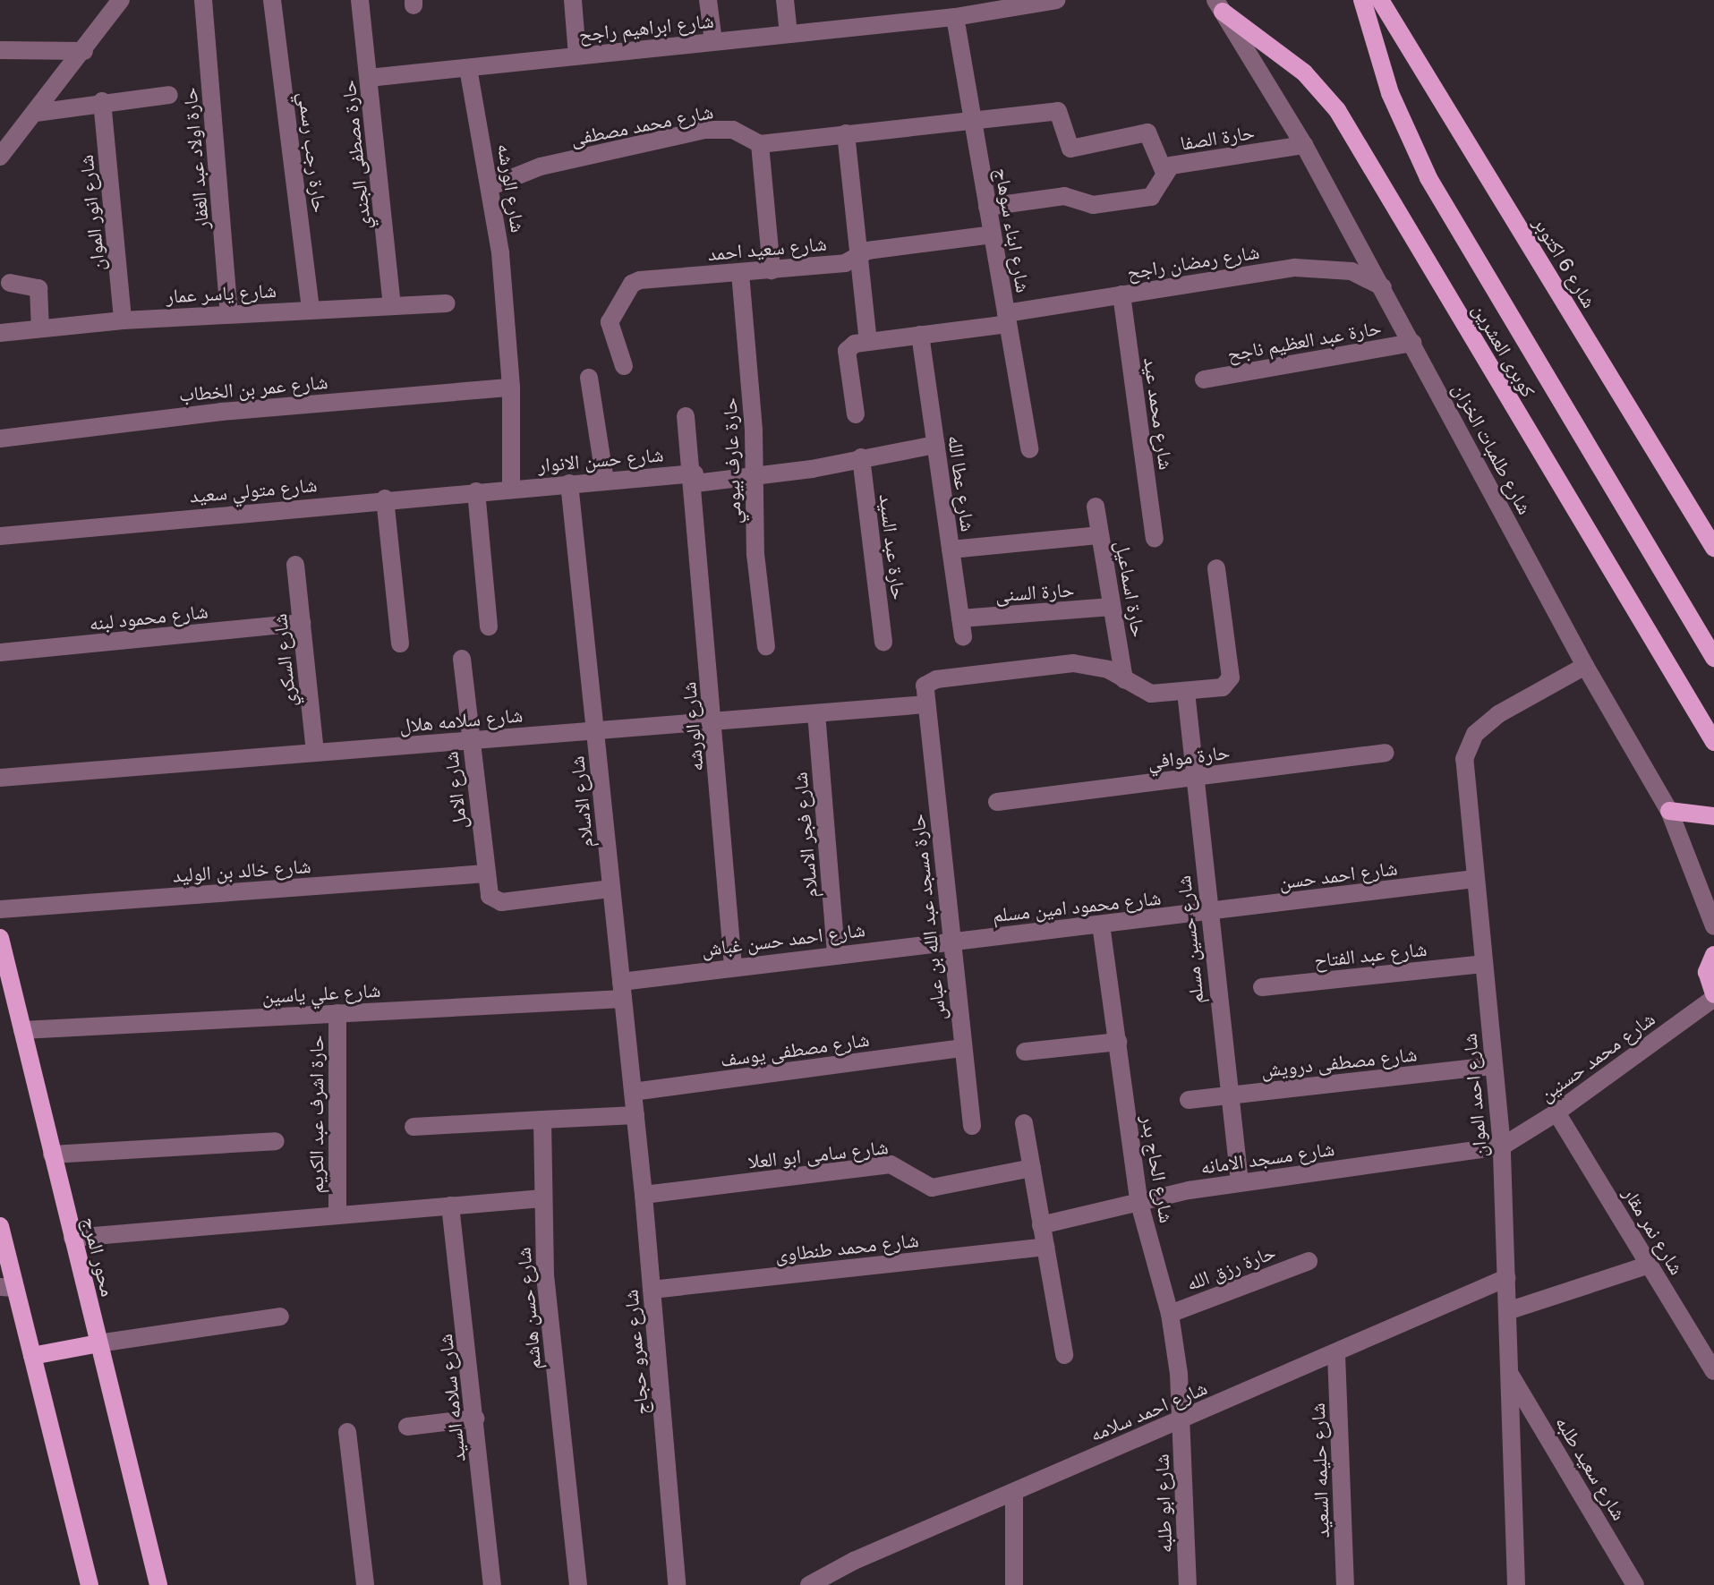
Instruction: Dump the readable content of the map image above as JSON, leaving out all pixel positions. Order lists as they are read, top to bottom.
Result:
{
  "streets": {
    "main road": ["شارع 6 اكتوبر", "كوبرى العشرين", "محور المرج"],
    "street": [
      "شارع ابراهيم راجح",
      "شارع محمد مصطفى",
      "حارة الصفا",
      "حارة رجب رسمي",
      "حارة مصطفى الجندي",
      "حارة اولاد عبد الغفار",
      "شارع الورشه",
      "شارع انور الموان",
      "شارع ابناء سوهاج",
      "شارع سعيد احمد",
      "شارع رمضان راجح",
      "شارع ياسر عمار",
      "حارة عبد العظيم ناجح",
      "شارع عمر بن الخطاب",
      "شارع محمد عيد",
      "شارع طلمبات الخزان",
      "شارع حسن الانوار",
      "حارة عارف بيومي",
      "شارع عطا الله",
      "شارع متولي سعيد",
      "حارة عبد السيد",
      "حارة اسماعيل",
      "حارة السنى",
      "شارع محمود لبنه",
      "شارع السكري",
      "شارع سلامه هلال",
      "حارة موافي",
      "شارع الامل",
      "شارع الاسلام",
      "شارع فجر الاسلام",
      "شارع خالد بن الوليد",
      "شارع احمد حسن",
      "شارع محمود امين مسلم",
      "حارة مسجد عبد الله بن عباس",
      "شارع احمد حسن غباش",
      "شارع حسين مسلم",
      "شارع عبد الفتاح",
      "شارع علي ياسين",
      "شارع مصطفى يوسف",
      "شارع محمد حسنين",
      "شارع مصطفى درويش",
      "شارع احمد الموان",
      "حارة اشرف عبد الكريم",
      "شارع سامى ابو العلا",
      "شارع مسجد الامانه",
      "شارع الحاج بدر",
      "شارع نمر مقار",
      "شارع محمد طنطاوى",
      "حارة رزق الله",
      "شارع حسن هاشم",
      "شارع عمرو حجاج",
      "شارع سلامه السيد",
      "شارع احمد سلامه",
      "شارع سعيد طلبه",
      "شارع حليمه السعيد",
      "شارع ابو طلبه"
    ]
  },
  "crossings": [
    ["شارع ابراهيم راجح", "حارة مصطفى الجندي"],
    ["شارع ابراهيم راجح", "شارع الورشه"],
    ["شارع ابراهيم راجح", "شارع ابناء سوهاج"],
    ["شارع محمد مصطفى", "شارع الورشه"],
    ["حارة الصفا", "شارع ابناء سوهاج"],
    ["حارة الصفا", "شارع طلمبات الخزان"],
    ["حارة رجب رسمي", "شارع ياسر عمار"],
    ["حارة مصطفى الجندي", "شارع ياسر عمار"],
    ["حارة اولاد عبد الغفار", "شارع ياسر عمار"],
    ["شارع الورشه", "شارع عمر بن الخطاب"],
    ["شارع الورشه", "شارع حسن الانوار"],
    ["شارع الورشه", "شارع متولي سعيد"],
    ["شارع الورشه", "شارع سلامه هلال"],
    ["شارع الورشه", "شارع احمد حسن غباش"],
    ["شارع انور الموان", "شارع ياسر عمار"],
    ["شارع ابناء سوهاج", "شارع سعيد احمد"],
    ["شارع ابناء سوهاج", "شارع رمضان راجح"],
    ["شارع سعيد احمد", "حارة عارف بيومي"],
    ["شارع رمضان راجح", "شارع محمد عيد"],
    ["شارع رمضان راجح", "شارع طلمبات الخزان"],
    ["شارع رمضان راجح", "شارع عطا الله"],
    ["حارة عبد العظيم ناجح", "شارع طلمبات الخزان"],
    ["كوبرى العشرين", "شارع طلمبات الخزان"],
    ["شارع طلمبات الخزان", "شارع احمد الموان"],
    ["شارع حسن الانوار", "حارة عارف بيومي"],
    ["شارع حسن الانوار", "شارع عطا الله"],
    ["شارع حسن الانوار", "شارع متولي سعيد"],
    ["شارع حسن الانوار", "حارة عبد السيد"],
    ["شارع حسن الانوار", "شارع الاسلام"],
    ["شارع عطا الله", "حارة السنى"],
    ["حارة اسماعيل", "حارة السنى"],
    ["شارع محمود لبنه", "شارع السكري"],
    ["شارع السكري", "شارع سلامه هلال"],
    ["شارع سلامه هلال", "شارع الامل"],
    ["شارع سلامه هلال", "شارع الاسلام"],
    ["شارع سلامه هلال", "شارع فجر الاسلام"],
    ["شارع سلامه هلال", "حارة مسجد عبد الله بن عباس"],
    ["حارة موافي", "شارع حسين مسلم"],
    ["شارع الامل", "شارع خالد بن الوليد"],
    ["شارع الاسلام", "شارع احمد حسن غباش"],
    ["شارع الاسلام", "شارع علي ياسين"],
    ["شارع الاسلام", "شارع مصطفى يوسف"],
    ["شارع الاسلام", "شارع عمرو حجاج"],
    ["شارع فجر الاسلام", "شارع احمد حسن غباش"],
    ["شارع احمد حسن", "شارع محمود امين مسلم"],
    ["شارع احمد حسن", "شارع حسين مسلم"],
    ["شارع احمد حسن", "شارع احمد الموان"],
    ["شارع محمود امين مسلم", "حارة مسجد عبد الله بن عباس"],
    ["شارع محمود امين مسلم", "شارع احمد حسن غباش"],
    ["شارع محمود امين مسلم", "شارع حسين مسلم"],
    ["شارع محمود امين مسلم", "شارع الحاج بدر"],
    ["حارة مسجد عبد الله بن عباس", "شارع احمد حسن غباش"],
    ["حارة مسجد عبد الله بن عباس", "شارع مصطفى يوسف"],
    ["شارع احمد حسن غباش", "شارع علي ياسين"],
    ["شارع حسين مسلم", "شارع مصطفى درويش"],
    ["شارع حسين مسلم", "شارع مسجد الامانه"],
    ["شارع عبد الفتاح", "شارع احمد الموان"],
    ["شارع علي ياسين", "حارة اشرف عبد الكريم"],
    ["شارع علي ياسين", "محور المرج"],
    ["شارع محمد حسنين", "شارع احمد الموان"],
    ["شارع محمد حسنين", "شارع مسجد الامانه"],
    ["شارع محمد حسنين", "شارع نمر مقار"],
    ["شارع مصطفى درويش", "شارع احمد الموان"],
    ["شارع احمد الموان", "شارع مسجد الامانه"],
    ["شارع احمد الموان", "شارع احمد سلامه"],
    ["شارع احمد الموان", "شارع سعيد طلبه"],
    ["شارع سامى ابو العلا", "شارع عمرو حجاج"],
    ["شارع مسجد الامانه", "شارع الحاج بدر"],
    ["شارع الحاج بدر", "حارة رزق الله"],
    ["شارع الحاج بدر", "شارع احمد سلامه"],
    ["شارع الحاج بدر", "شارع ابو طلبه"],
    ["شارع محمد طنطاوى", "شارع عمرو حجاج"],
    ["شارع احمد سلامه", "شارع حليمه السعيد"],
    ["شارع احمد سلامه", "شارع ابو طلبه"]
  ]
}
